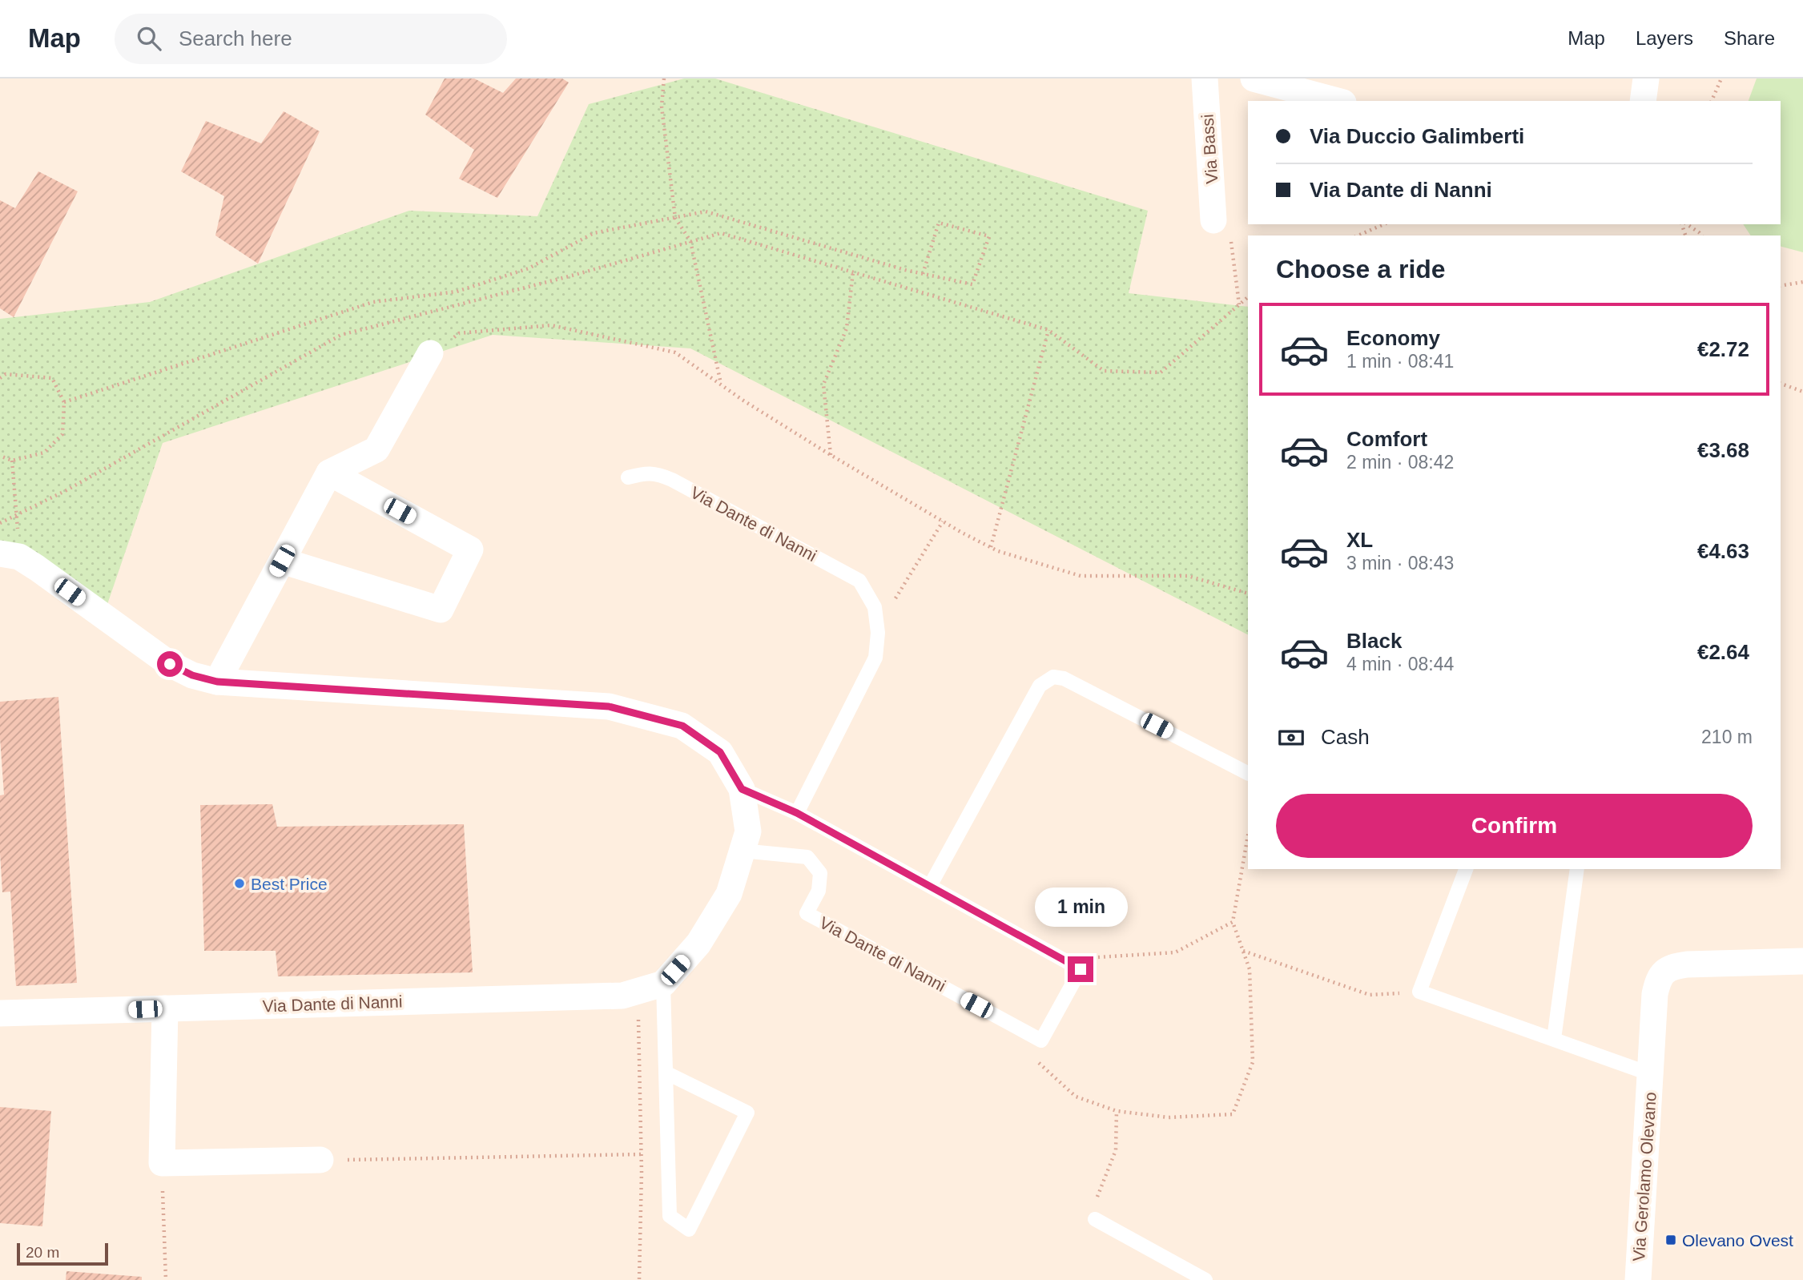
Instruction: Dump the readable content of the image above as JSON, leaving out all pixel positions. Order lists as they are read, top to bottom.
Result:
{
  "streets": {
    "street": ["Via Bassi", "Via Dante di Nanni", "Via Gerolamo Olevano"]
  },
  "places": {
    "other": ["Best Price"],
    "transit": ["Olevano Ovest"]
  },
  "scale_bar": "20 m",
  "page": {
    "header": "Map",
    "search": "Search here",
    "nav": ["Map", "Layers", "Share"],
    "banner": ["Via Duccio Galimberti", "Via Dante di Nanni"],
    "heading": "Choose a ride",
    "list": [
      {
        "name": "Economy",
        "note": "1 min · 08:41",
        "value": "€2.72"
      },
      {
        "name": "Comfort",
        "note": "2 min · 08:42",
        "value": "€3.68"
      },
      {
        "name": "XL",
        "note": "3 min · 08:43",
        "value": "€4.63"
      },
      {
        "name": "Black",
        "note": "4 min · 08:44",
        "value": "€2.64"
      }
    ],
    "pay": ["Cash", "210 m"],
    "buttons": "Confirm",
    "bubble": "1 min",
    "scale": "20 m"
  }
}
